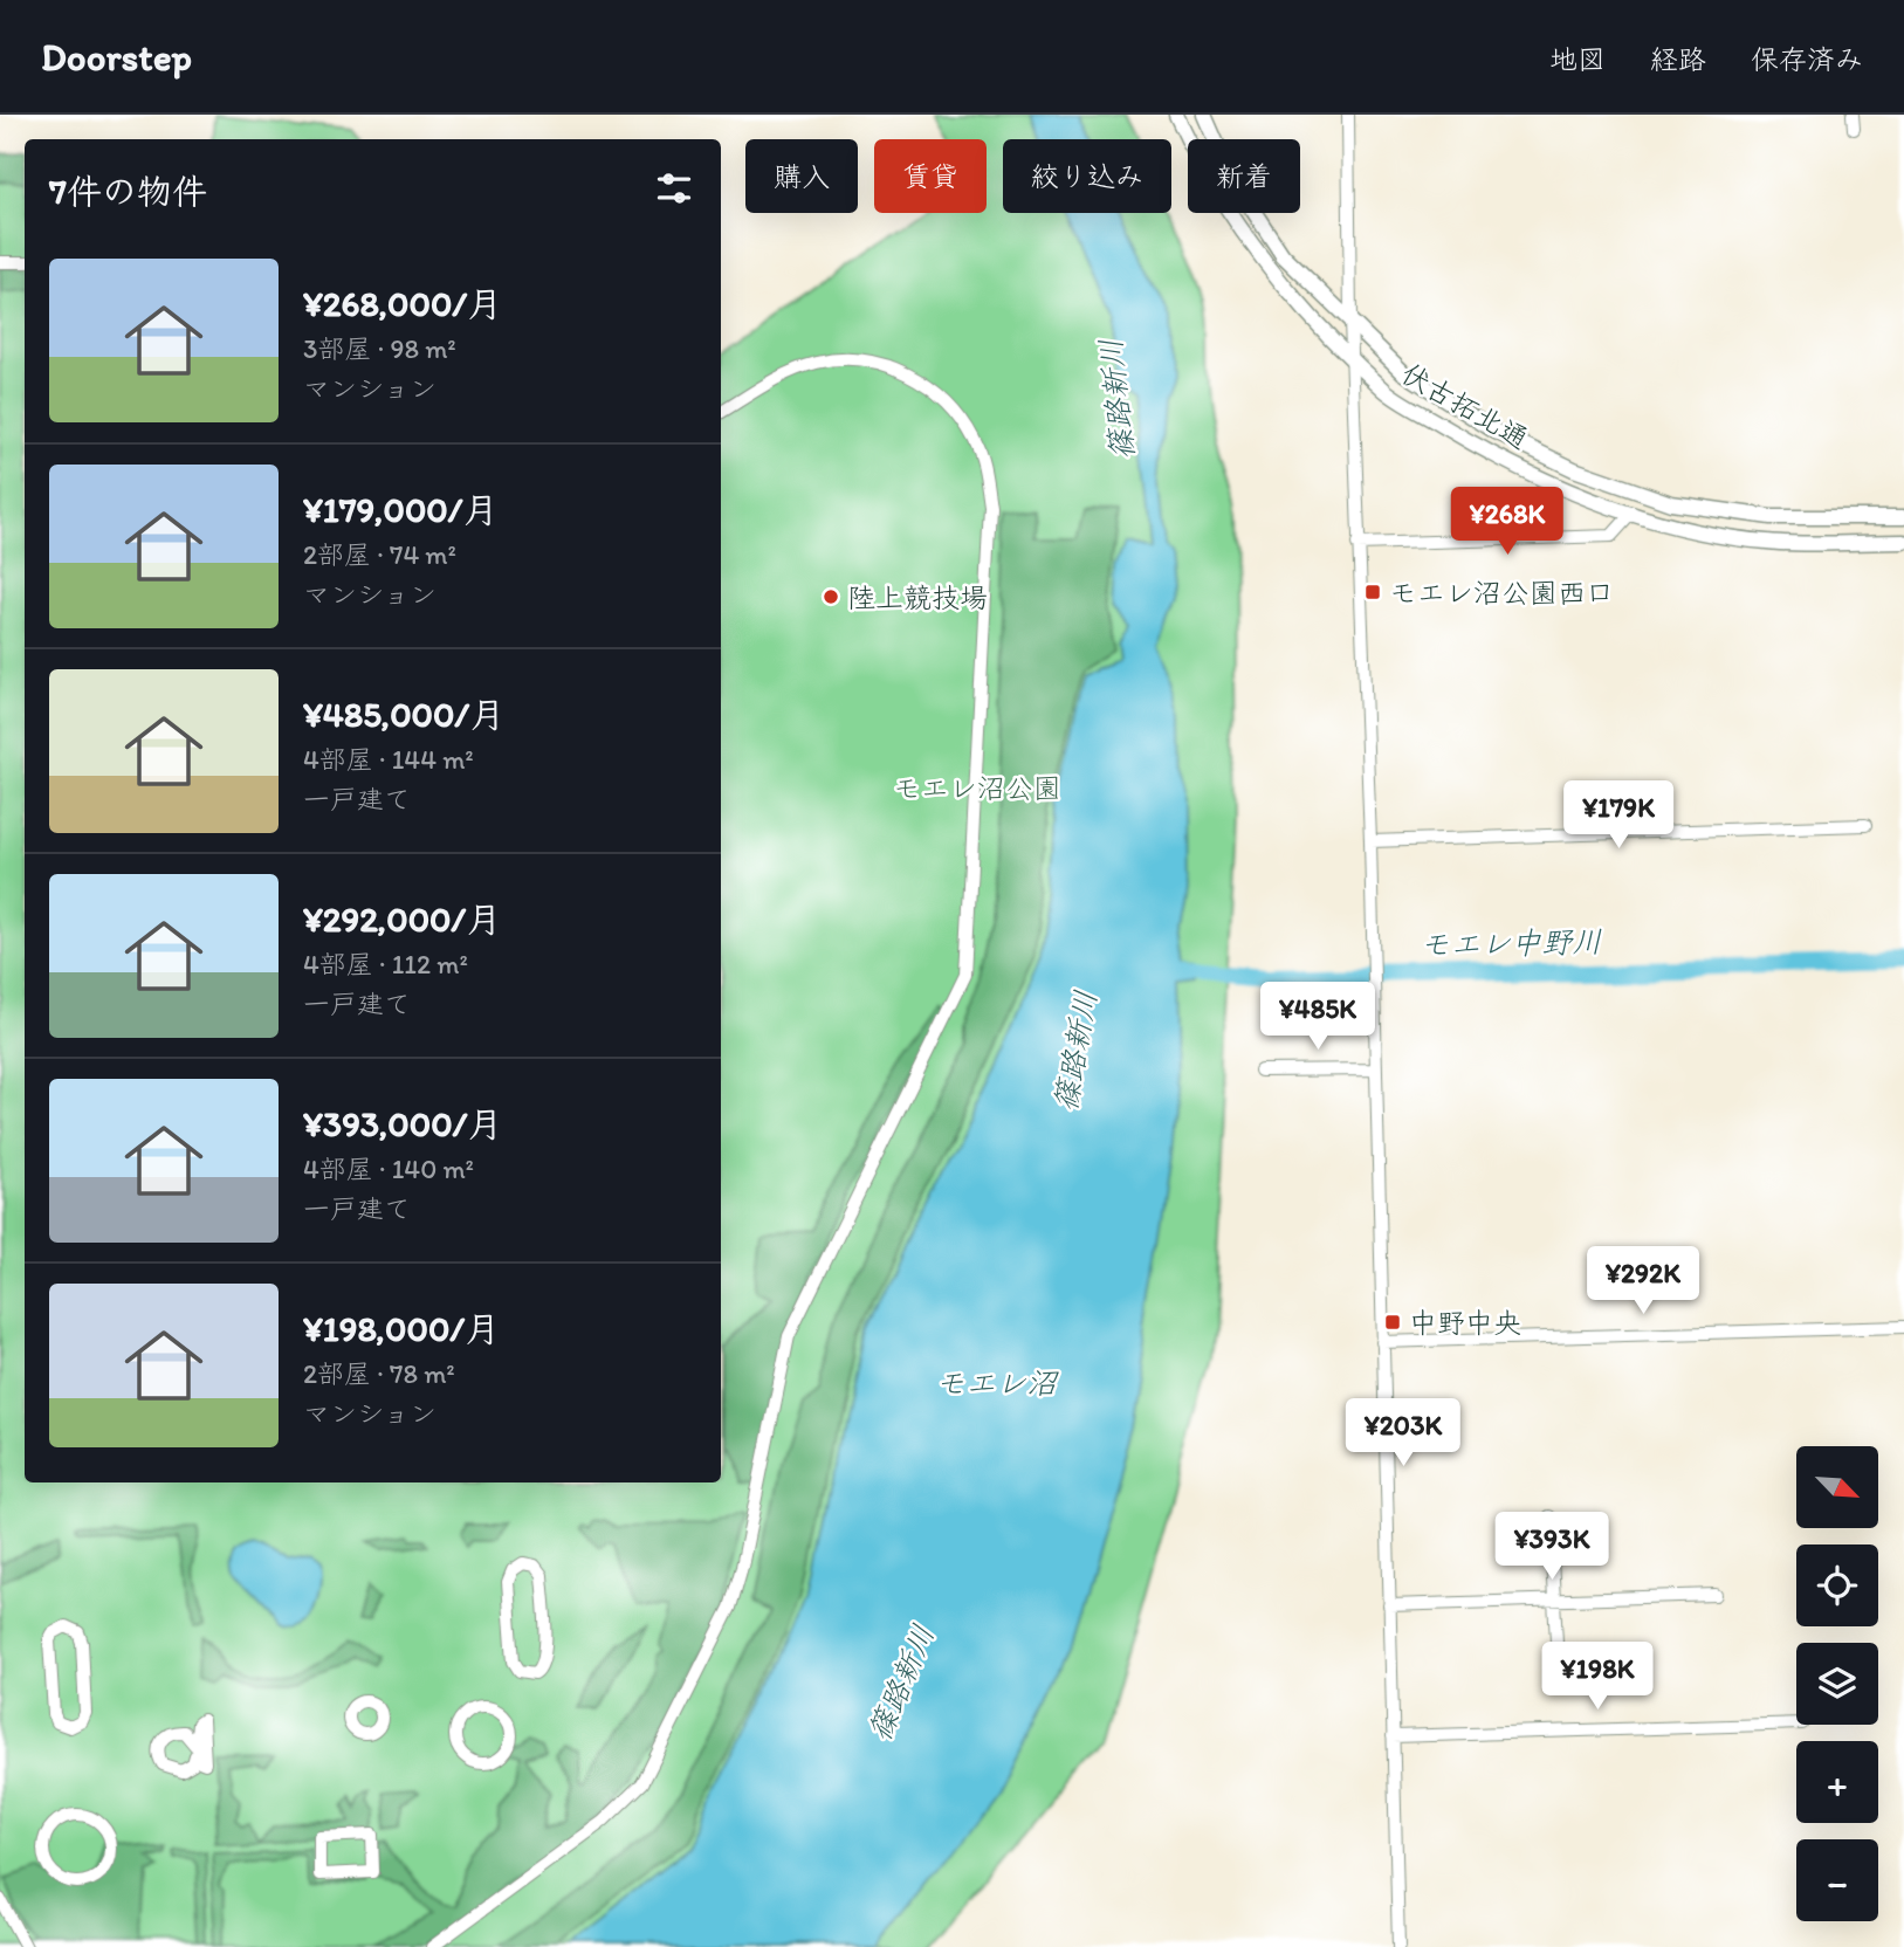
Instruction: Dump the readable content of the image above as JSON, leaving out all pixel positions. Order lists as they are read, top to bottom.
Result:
{
  "streets": {
    "main road": ["伏古拓北通"]
  },
  "water": ["篠路新川", "モエレ中野川", "モエレ沼"],
  "parks": ["モエレ沼公園"],
  "places": {
    "transit": ["モエレ沼公園西口", "中野中央"],
    "other": ["陸上競技場"]
  },
  "north": "bottom right",
  "page": {
    "header": "Doorstep",
    "nav": ["地図", "経路", "保存済み"],
    "chip": [
      "購入",
      "賃貸",
      "絞り込み",
      "新着"
    ],
    "heading": "7件の物件",
    "list": [
      {
        "name": "¥268,000/月",
        "note": "3部屋 · 98 m² · マンション"
      },
      {
        "name": "¥179,000/月",
        "note": "2部屋 · 74 m² · マンション"
      },
      {
        "name": "¥485,000/月",
        "note": "4部屋 · 144 m² · 一戸建て"
      },
      {
        "name": "¥292,000/月",
        "note": "4部屋 · 112 m² · 一戸建て"
      },
      {
        "name": "¥393,000/月",
        "note": "4部屋 · 140 m² · 一戸建て"
      },
      {
        "name": "¥198,000/月",
        "note": "2部屋 · 78 m² · マンション"
      }
    ],
    "price": [
      "¥268K",
      "¥179K",
      "¥485K",
      "¥292K",
      "¥203K",
      "¥393K",
      "¥198K"
    ],
    "map_buttons": ["+", "−"]
  }
}
